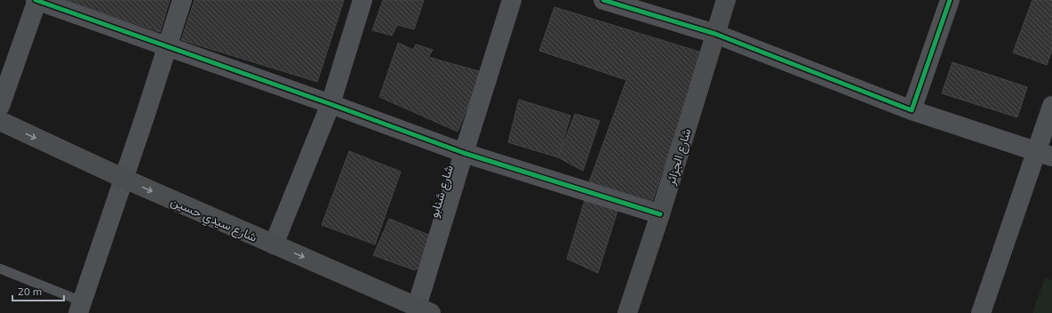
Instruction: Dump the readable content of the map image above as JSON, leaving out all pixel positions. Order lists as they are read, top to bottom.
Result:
{
  "streets": {
    "main road": ["شارع الجزائر", "شارع سيدي حسين"],
    "street": ["شارع شنابو"]
  },
  "crossings": [
    ["شارع شنابو", "شارع سيدي حسين"]
  ],
  "one_way": ["شارع سيدي حسين"],
  "scale_bar": "20 m"
}
